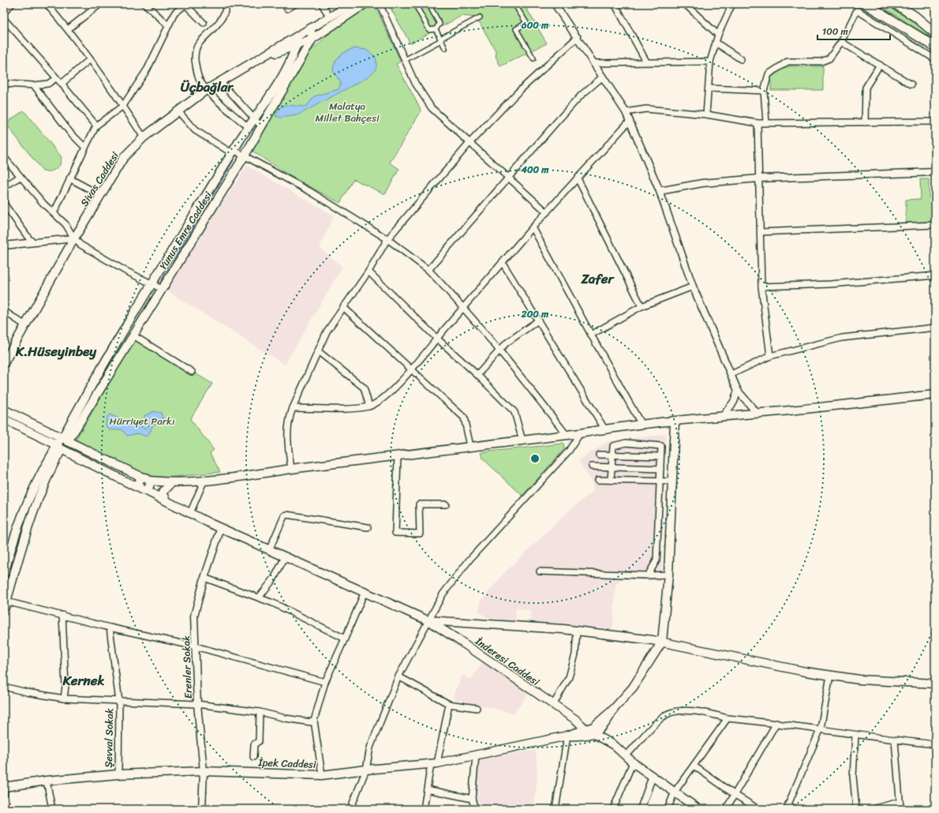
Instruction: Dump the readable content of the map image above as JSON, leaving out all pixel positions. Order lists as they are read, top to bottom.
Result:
{
  "streets": {
    "main road": [
      "Sivas Caddesi",
      "Yunus Emre Caddesi",
      "İnderesi Caddesi",
      "İpek Caddesi"
    ],
    "street": ["Erenler Sokak", "Şevval Sokak"]
  },
  "crossings": [
    ["Erenler Sokak", "İpek Caddesi"],
    ["Şevval Sokak", "İpek Caddesi"]
  ],
  "districts": [
    "Üçbağlar",
    "Zafer",
    "K.Hüseyinbey",
    "Kernek"
  ],
  "parks": ["Malatya Millet Bahçesi", "Hürriyet Parkı"],
  "scale_bar": "100 m",
  "rings": ["600 m", "400 m", "200 m"]
}
